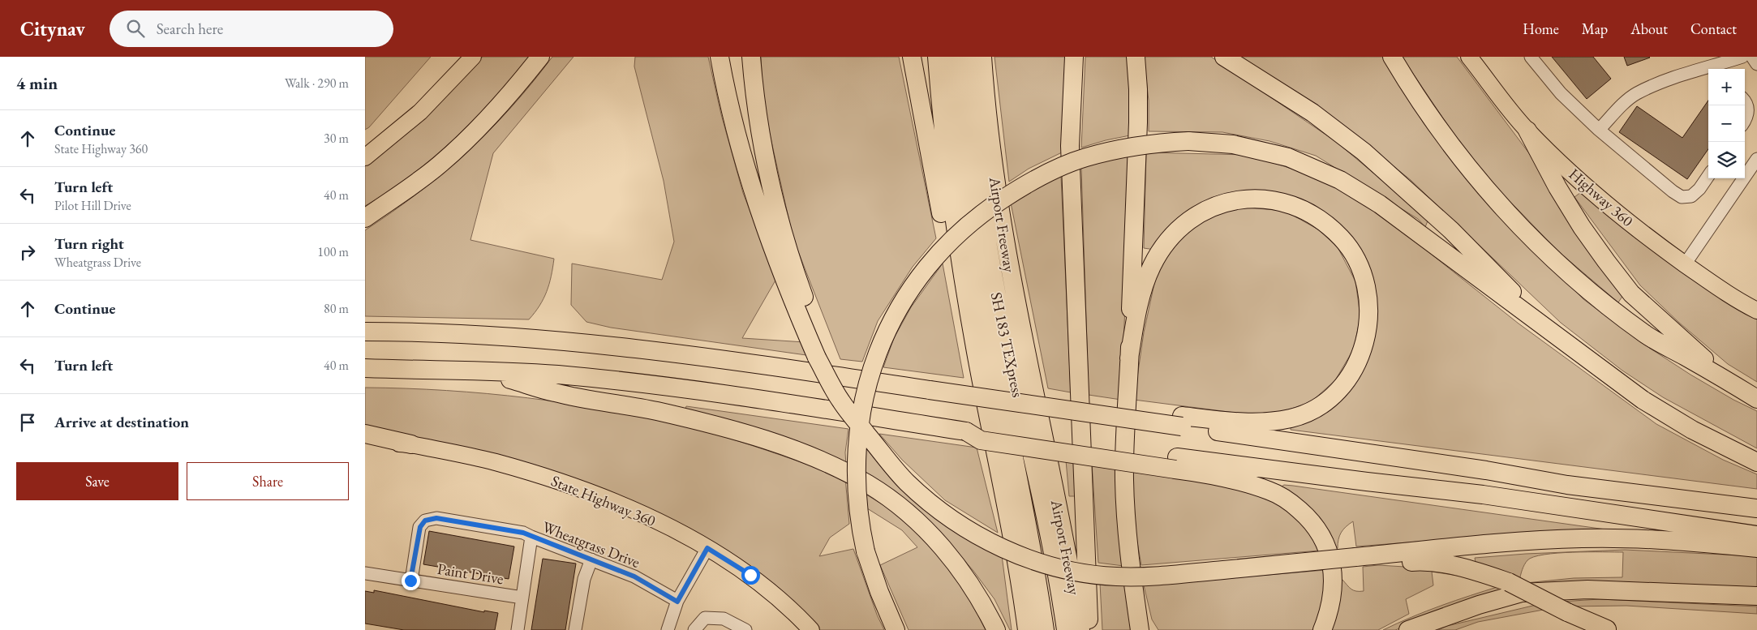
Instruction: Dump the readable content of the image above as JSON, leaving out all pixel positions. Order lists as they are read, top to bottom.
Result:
{
  "streets": {
    "highway": ["Airport Freeway", "SH 183 TEXpress"],
    "main road": ["Highway 360", "State Highway 360"],
    "street": ["Wheatgrass Drive", "Paint Drive"]
  },
  "crossings": [
    ["Wheatgrass Drive", "Paint Drive"]
  ],
  "page": {
    "header": "Citynav",
    "search": "Search here",
    "nav": [
      "Home",
      "Map",
      "About",
      "Contact"
    ],
    "heading": ["4 min", "Walk · 290 m"],
    "map_buttons": ["+", "−"],
    "list": [
      ["Continue", "State Highway 360", "30 m"],
      ["Turn left", "Pilot Hill Drive", "40 m"],
      ["Turn right", "Wheatgrass Drive", "100 m"],
      ["Continue", "80 m"],
      ["Turn left", "40 m"],
      "Arrive at destination"
    ],
    "buttons": ["Save", "Share"]
  }
}
